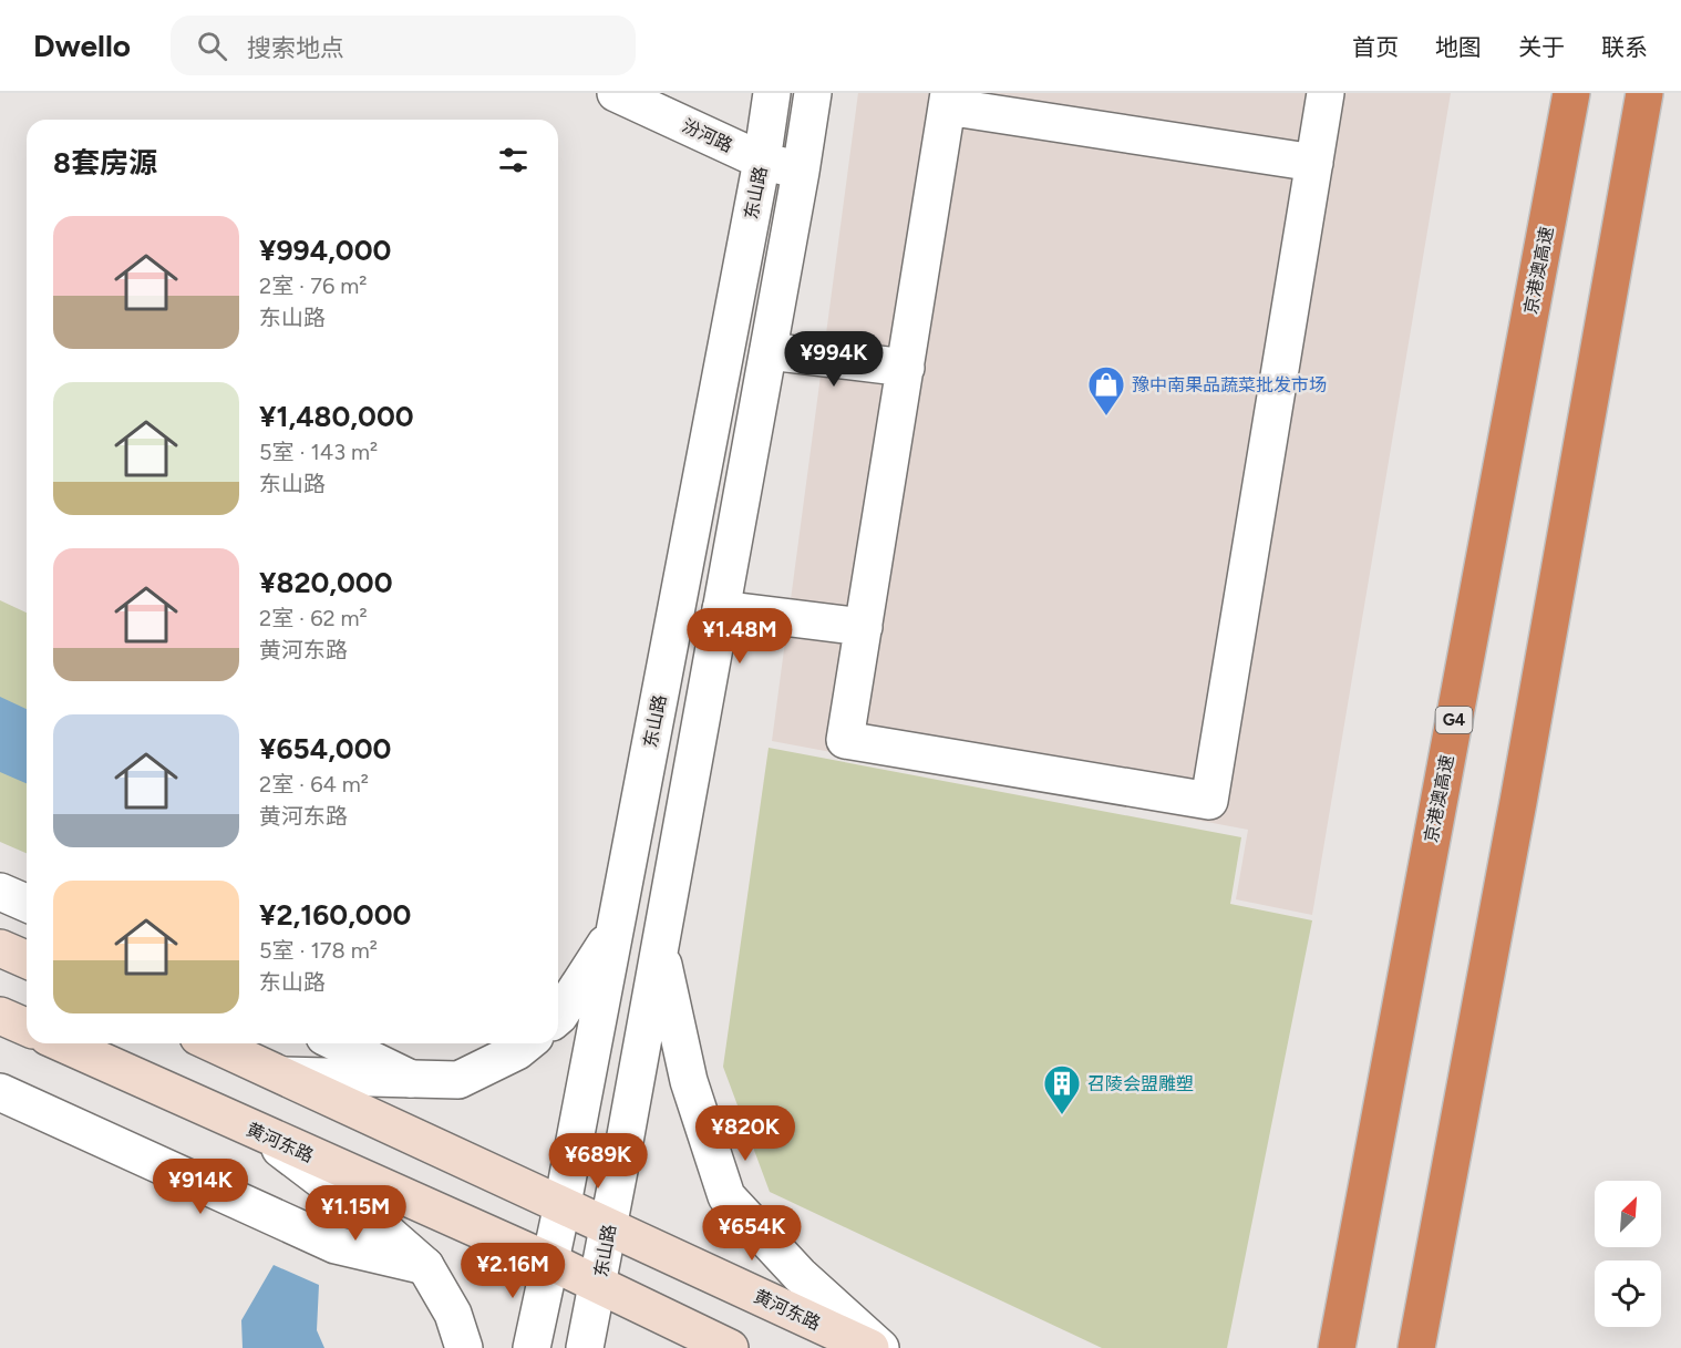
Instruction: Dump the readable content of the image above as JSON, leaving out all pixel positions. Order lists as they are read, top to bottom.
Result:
{
  "streets": {
    "highway": ["京港澳高速", "G4"],
    "main road": ["黄河东路"],
    "street": ["汾河路", "东山路"]
  },
  "crossings": [
    ["汾河路", "东山路"],
    ["东山路", "黄河东路"]
  ],
  "places": {
    "shop": ["豫中南果品蔬菜批发市场"],
    "building": ["召陵会盟雕塑"]
  },
  "north": "top right",
  "page": {
    "header": "Dwello",
    "search": "搜索地点",
    "nav": [
      "首页",
      "地图",
      "关于",
      "联系"
    ],
    "heading": "8套房源",
    "list": [
      {
        "name": "¥994,000",
        "note": "2室 · 76 m² · 东山路"
      },
      {
        "name": "¥1,480,000",
        "note": "5室 · 143 m² · 东山路"
      },
      {
        "name": "¥820,000",
        "note": "2室 · 62 m² · 黄河东路"
      },
      {
        "name": "¥654,000",
        "note": "2室 · 64 m² · 黄河东路"
      },
      {
        "name": "¥2,160,000",
        "note": "5室 · 178 m² · 东山路"
      }
    ],
    "price": [
      "¥994K",
      "¥1.48M",
      "¥820K",
      "¥689K",
      "¥914K",
      "¥1.15M",
      "¥654K",
      "¥2.16M"
    ]
  }
}
